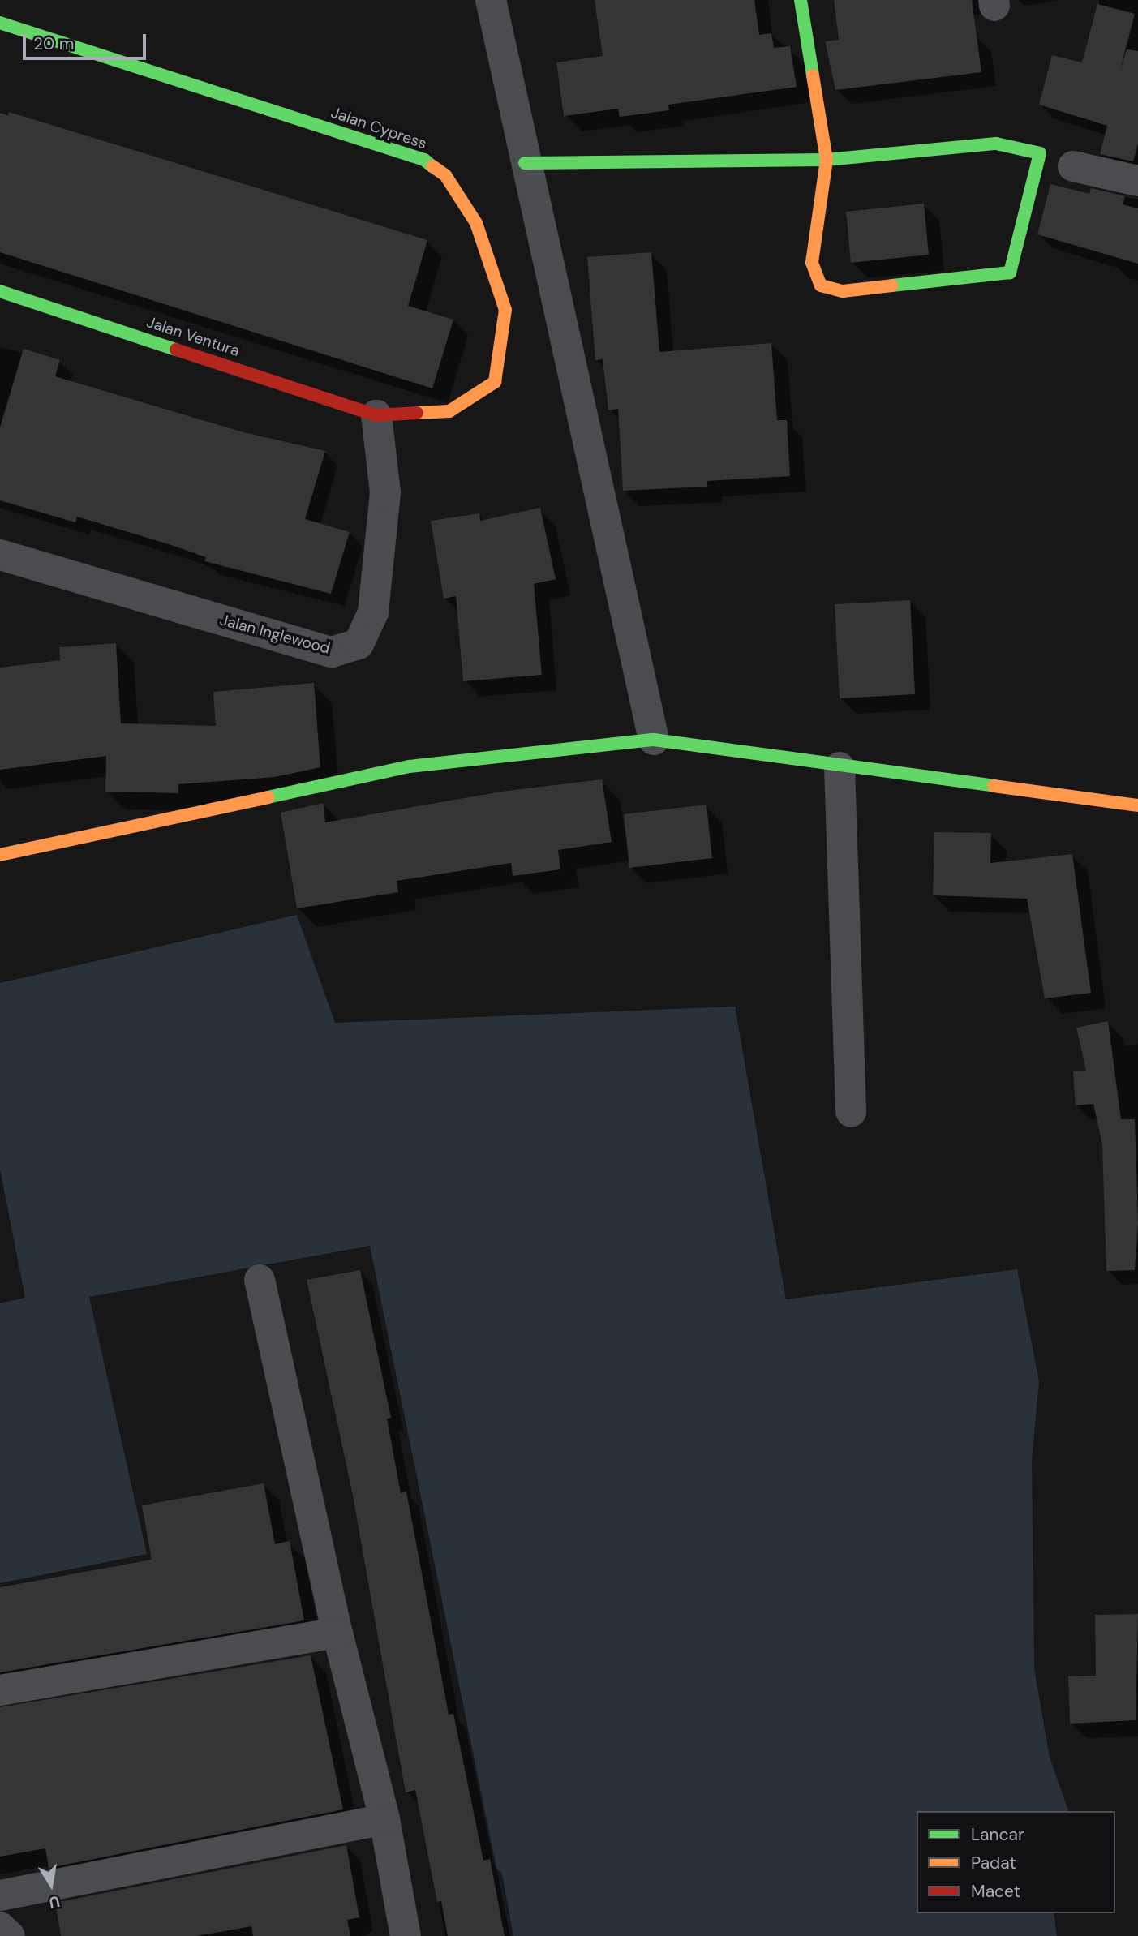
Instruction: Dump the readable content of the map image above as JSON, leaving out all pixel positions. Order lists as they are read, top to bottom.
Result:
{
  "streets": {
    "street": ["Jalan Cypress", "Jalan Ventura", "Jalan Inglewood"]
  },
  "crossings": [
    ["Jalan Cypress", "Jalan Ventura"],
    ["Jalan Cypress", "Jalan Inglewood"],
    ["Jalan Ventura", "Jalan Inglewood"]
  ],
  "legend": ["Lancar", "Padat", "Macet"],
  "scale_bar": "20 m",
  "north": "bottom"
}
